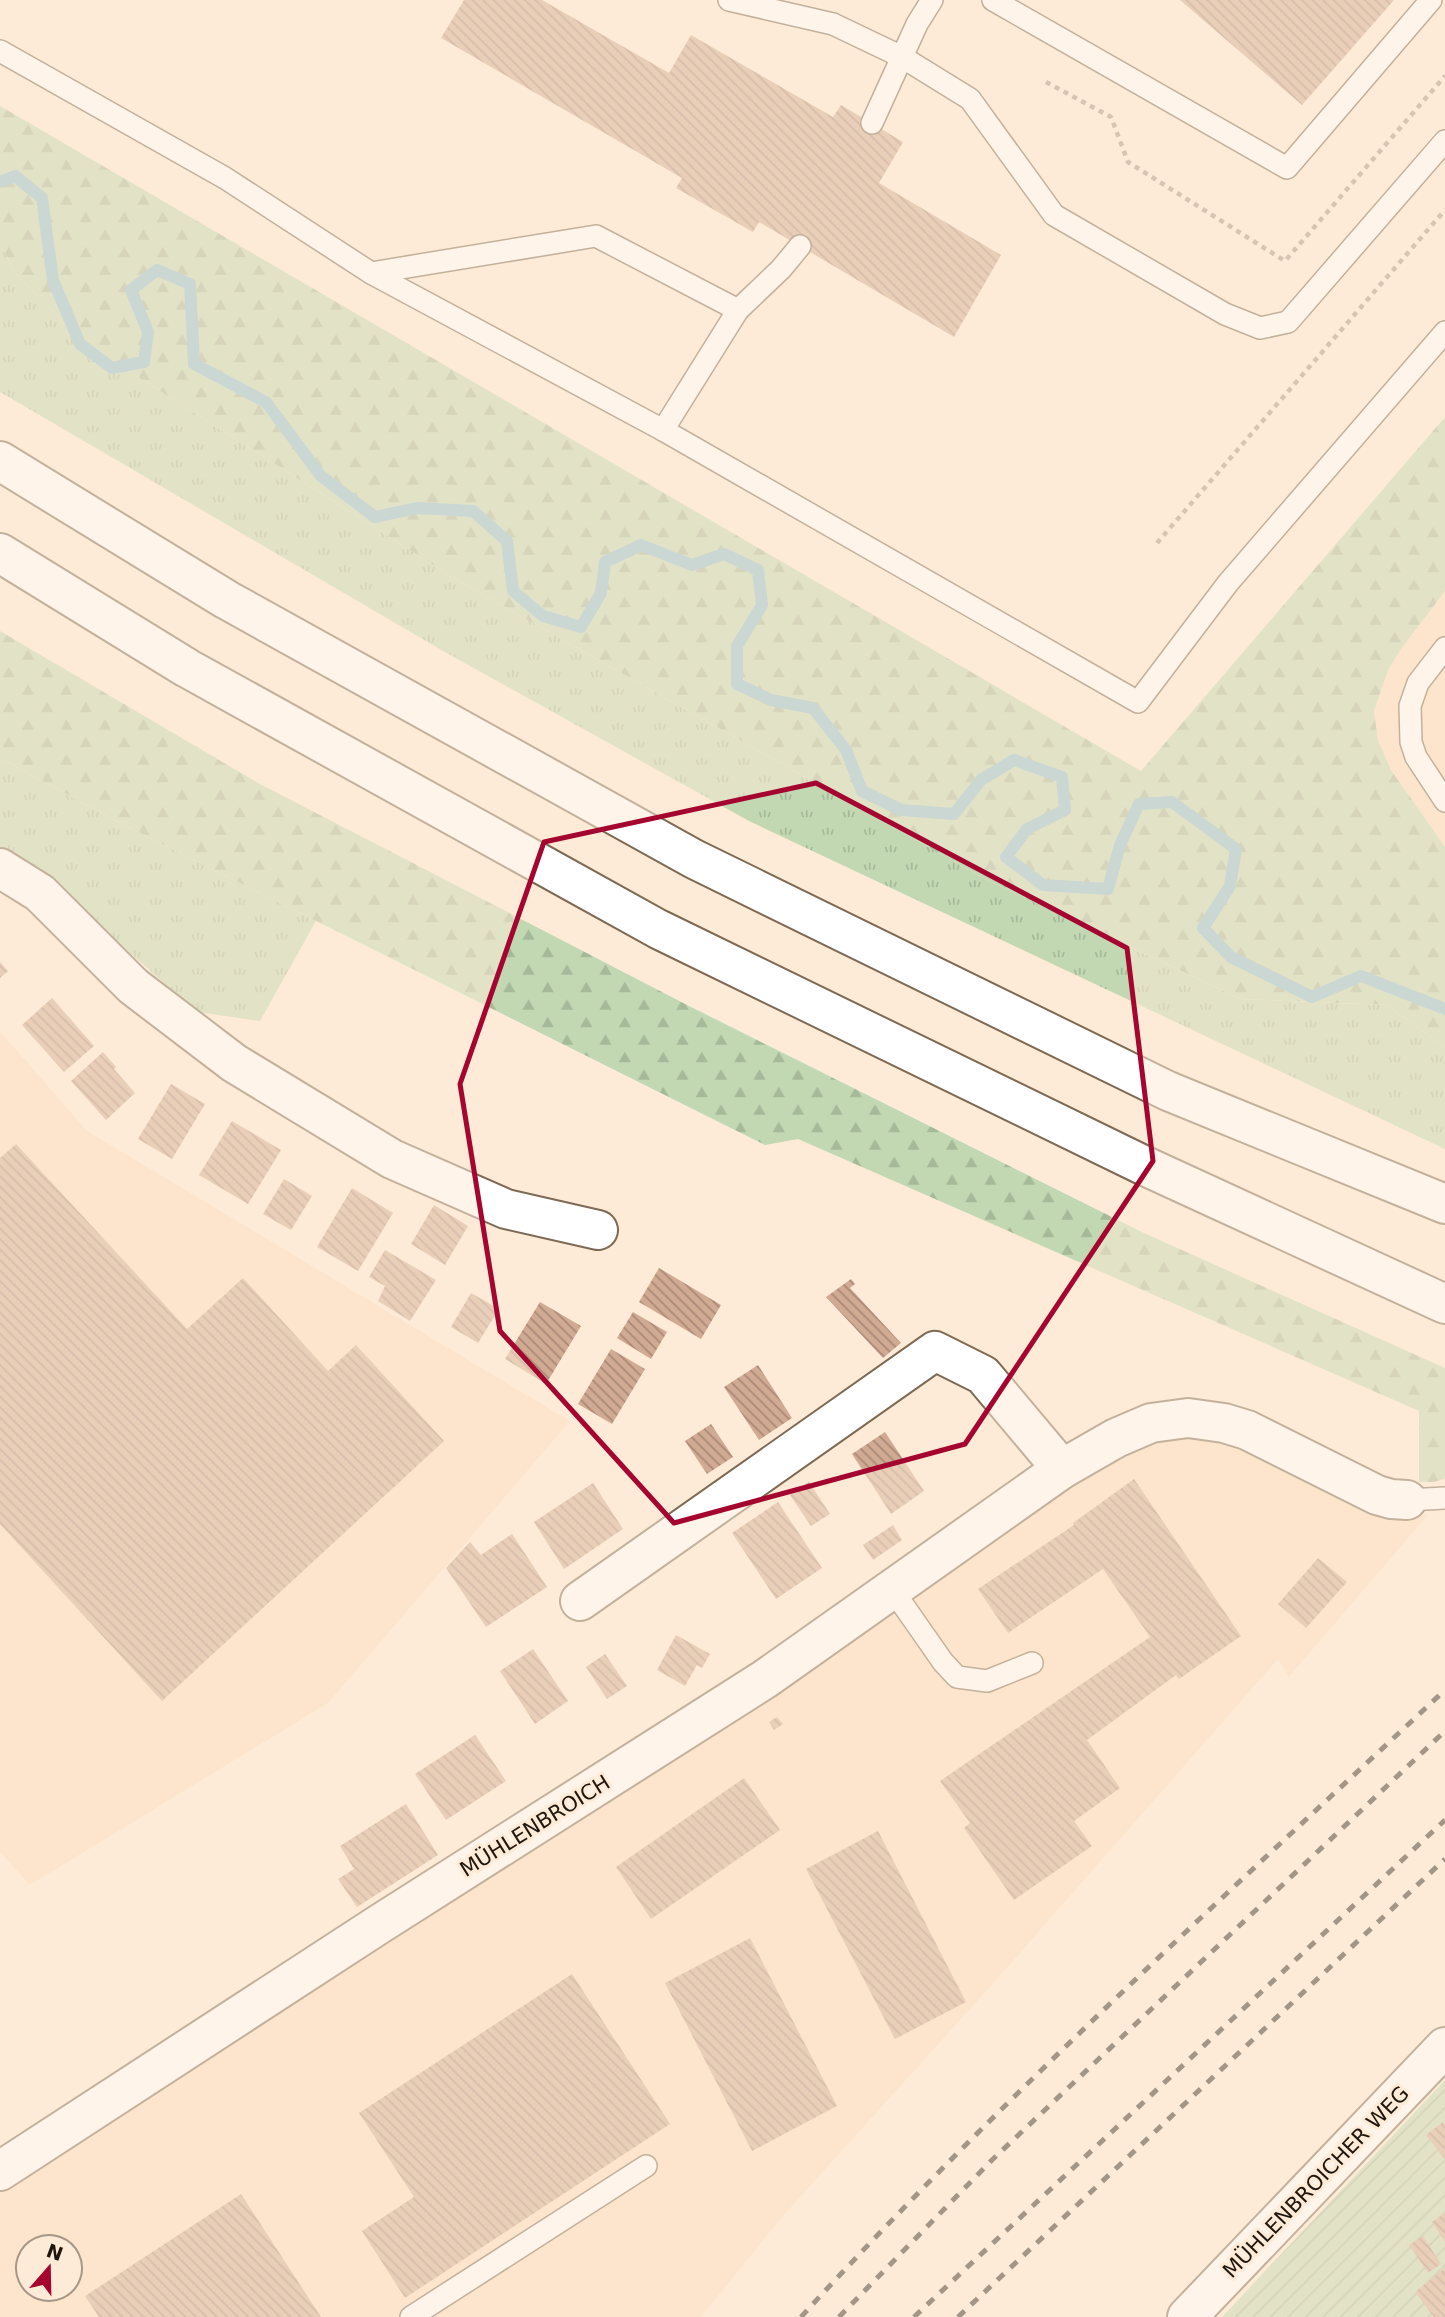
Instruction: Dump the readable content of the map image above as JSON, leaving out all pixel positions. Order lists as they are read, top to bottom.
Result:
{
  "streets": {
    "main road": ["MÜHLENBROICH", "MÜHLENBROICHER WEG"]
  },
  "north": "top"
}
